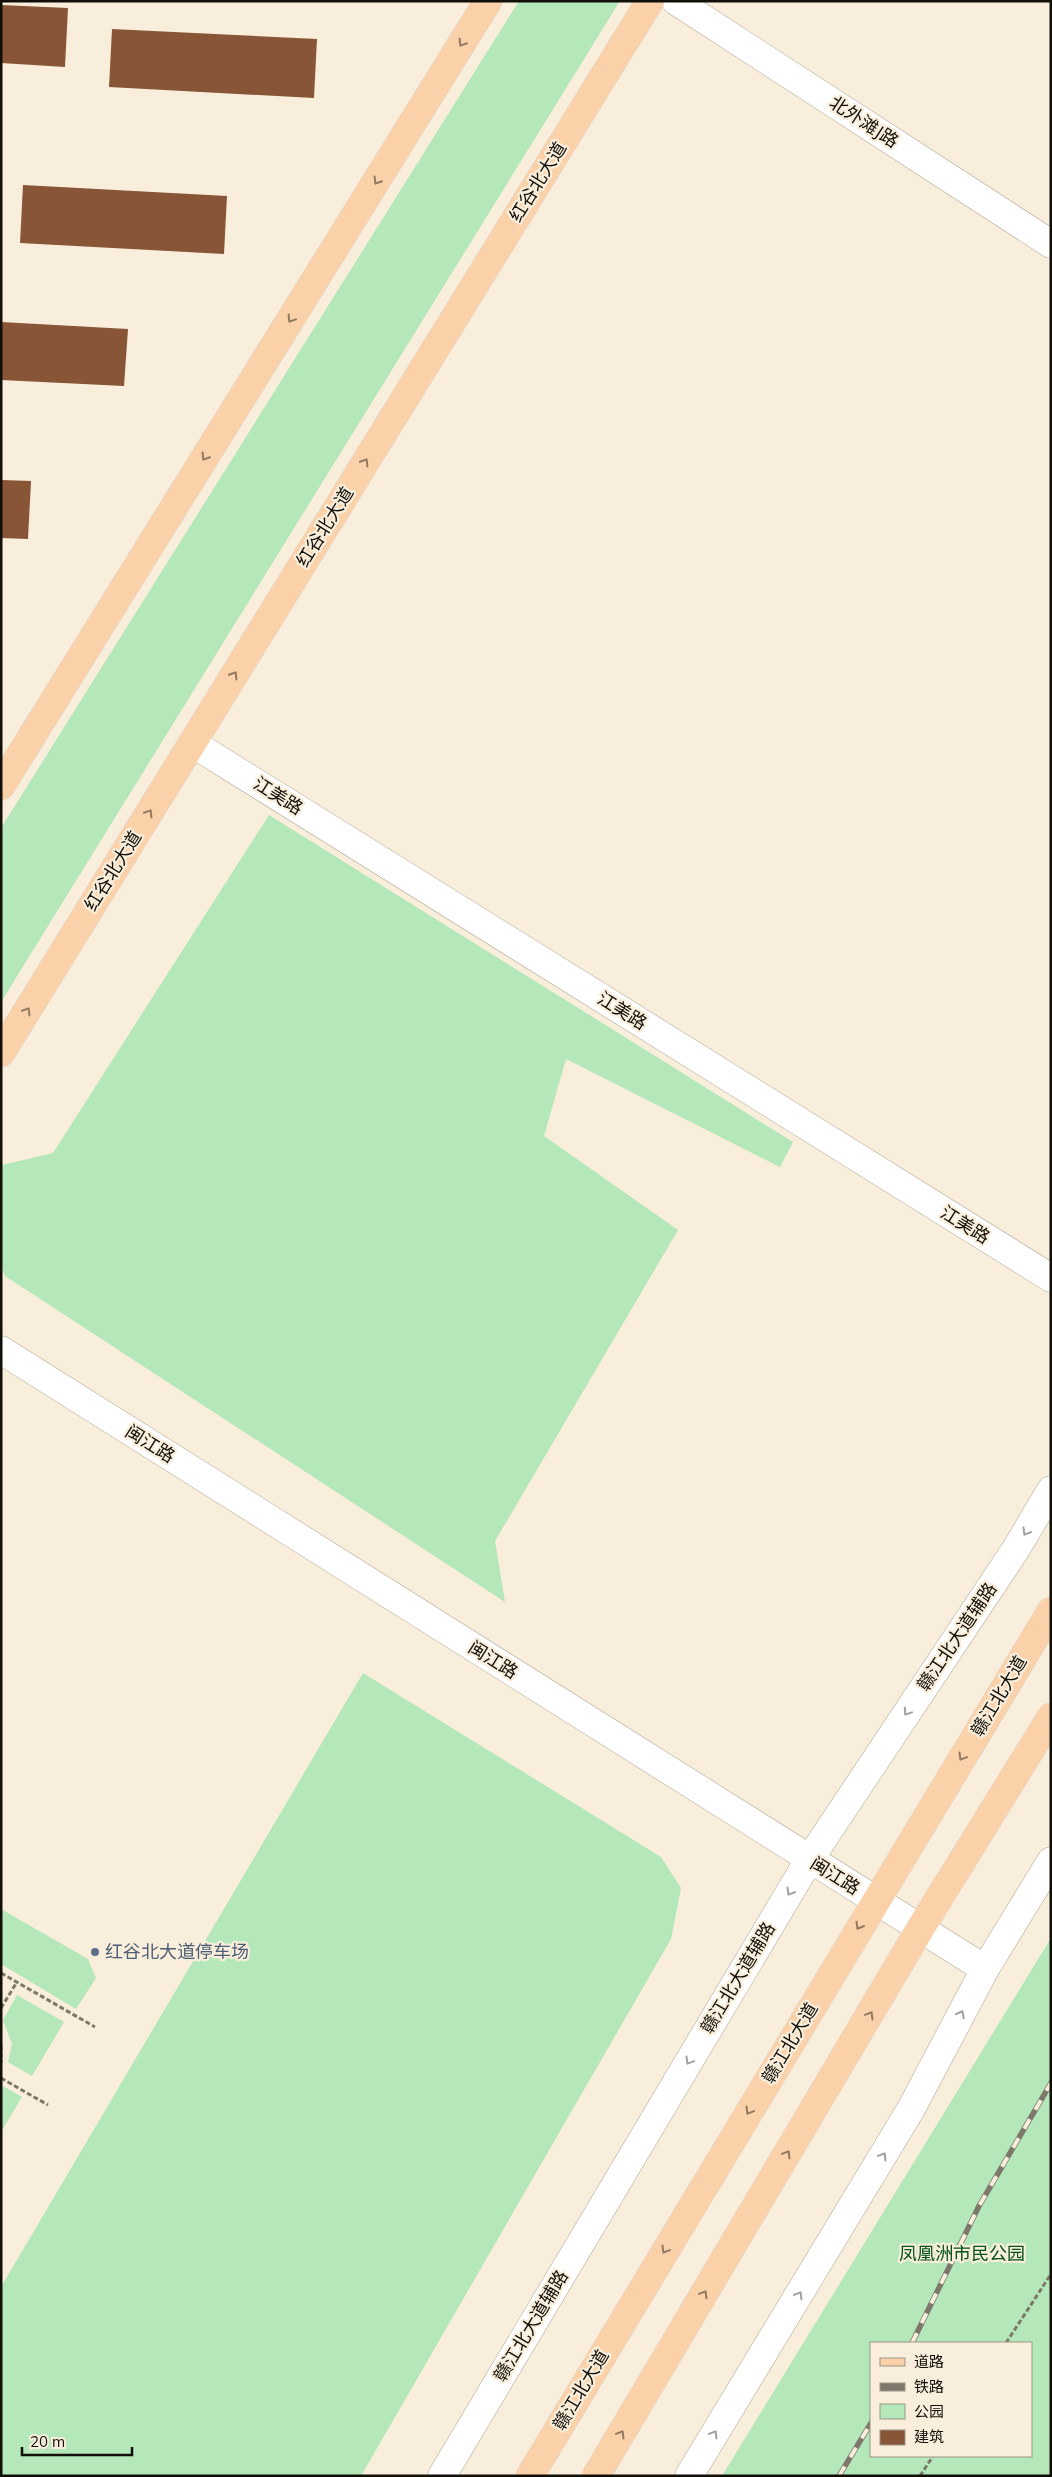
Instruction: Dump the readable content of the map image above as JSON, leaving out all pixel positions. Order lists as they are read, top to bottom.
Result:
{
  "streets": {
    "main road": ["红谷北大道", "赣江北大道"],
    "street": [
      "北外滩J路",
      "江美路",
      "闽江路",
      "赣江北大道辅路"
    ]
  },
  "crossings": [
    ["红谷北大道", "江美路"],
    ["闽江路", "赣江北大道辅路"],
    ["闽江路", "赣江北大道"]
  ],
  "parks": ["凤凰洲市民公园"],
  "places": ["红谷北大道停车场"],
  "legend": [
    "道路",
    "铁路",
    "公园",
    "建筑"
  ],
  "scale_bar": "20 m"
}
